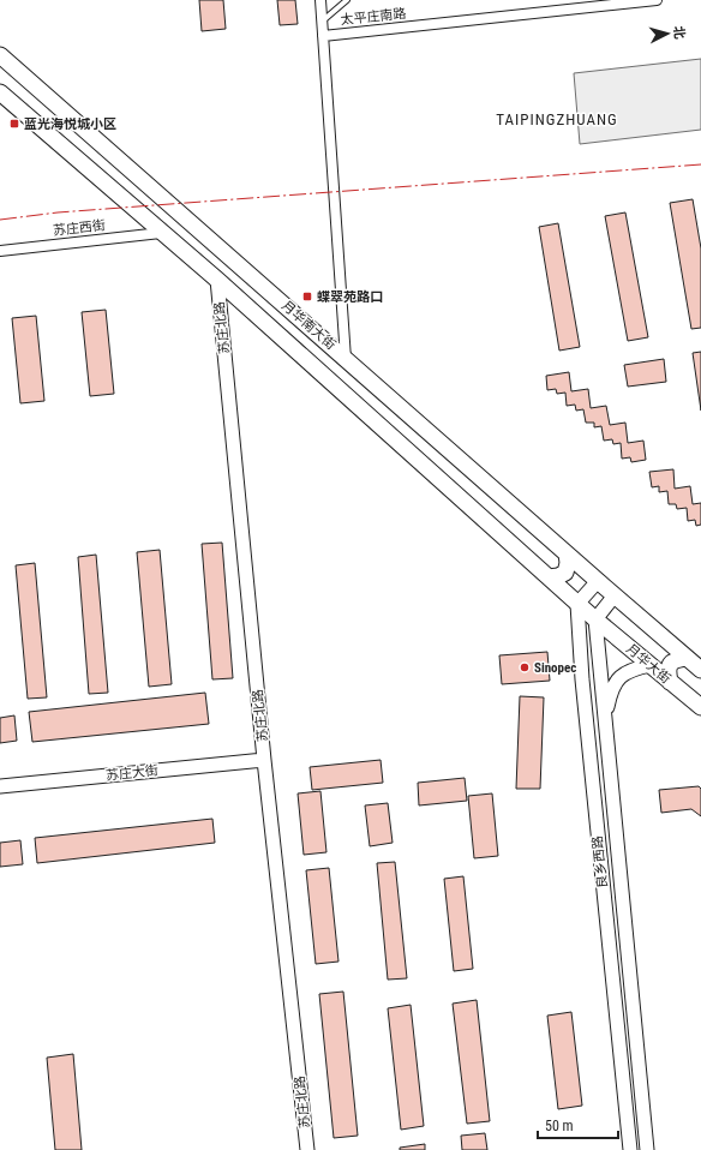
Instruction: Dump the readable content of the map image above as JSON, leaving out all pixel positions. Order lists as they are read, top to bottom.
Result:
{
  "streets": {
    "main road": [
      "月华南大街",
      "苏庄北路",
      "月华大街",
      "苏庄大街",
      "良乡西路"
    ],
    "street": ["太平庄南路", "苏庄西街"]
  },
  "crossings": [
    ["苏庄西街", "月华南大街"],
    ["月华南大街", "苏庄北路"],
    ["月华南大街", "月华大街"],
    ["月华南大街", "良乡西路"],
    ["苏庄北路", "苏庄大街"],
    ["月华大街", "良乡西路"]
  ],
  "districts": ["TAIPINGZHUANG"],
  "places": {
    "transit": ["蓝光海悦城小区", "蝶翠苑路口"],
    "other": ["Sinopec"]
  },
  "scale_bar": "50 m",
  "north": "right"
}
